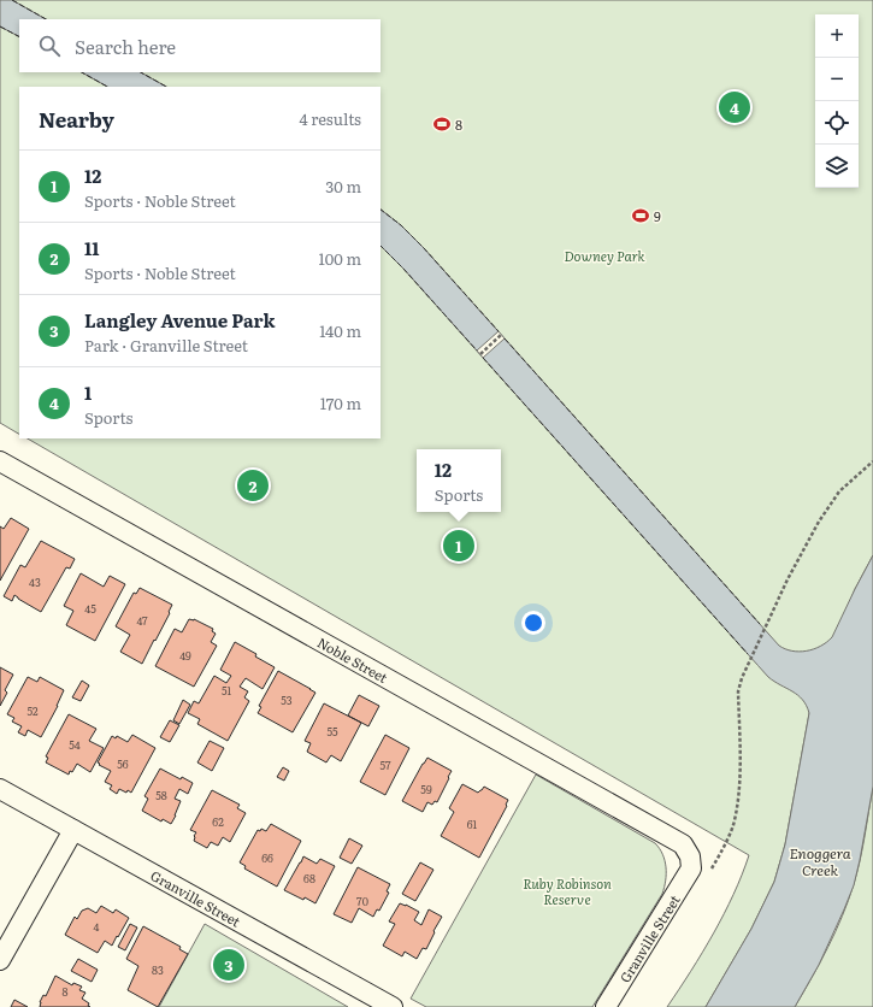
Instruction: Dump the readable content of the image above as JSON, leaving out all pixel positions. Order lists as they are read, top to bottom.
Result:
{
  "streets": {
    "street": ["Noble Street", "Granville Street"]
  },
  "crossings": [
    ["Noble Street", "Granville Street"]
  ],
  "water": ["Enoggera Creek"],
  "parks": ["Downey Park", "Ruby Robinson Reserve"],
  "places": {
    "sports": ["8", "9"]
  },
  "house_numbers": [
    "43",
    "45",
    "47",
    "49",
    "51",
    "53",
    "52",
    "55",
    "54",
    "56",
    "57",
    "59",
    "58",
    "62",
    "61",
    "66",
    "68",
    "70",
    "4",
    "83",
    "8"
  ],
  "page": {
    "map_buttons": ["+", "−"],
    "search": "Search here",
    "heading": ["Nearby", "4 results"],
    "pins": [
      "4",
      "2",
      "1",
      "3"
    ],
    "list": [
      {
        "mark": "1",
        "name": "12",
        "note": "Sports · Noble Street",
        "value": "30 m"
      },
      {
        "mark": "2",
        "name": "11",
        "note": "Sports · Noble Street",
        "value": "100 m"
      },
      {
        "mark": "3",
        "name": "Langley Avenue Park",
        "note": "Park · Granville Street",
        "value": "140 m"
      },
      {
        "mark": "4",
        "name": "1",
        "note": "Sports",
        "value": "170 m"
      }
    ],
    "popup": ["12", "Sports"]
  }
}
